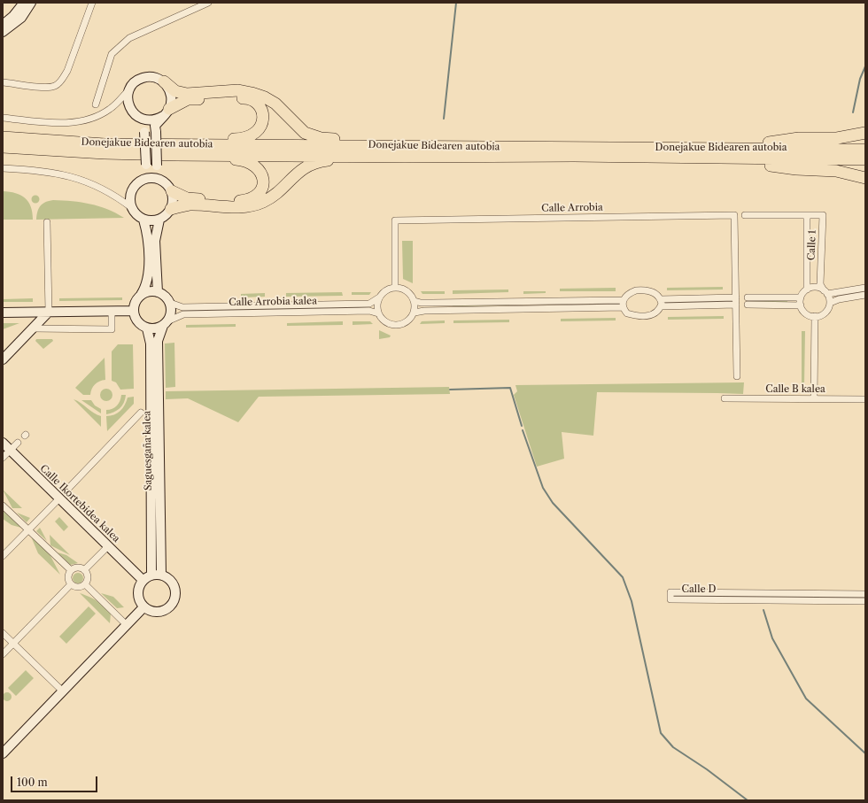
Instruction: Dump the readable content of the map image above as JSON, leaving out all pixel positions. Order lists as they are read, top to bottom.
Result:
{
  "streets": {
    "highway": ["Donejakue Bidearen autobia"],
    "street": [
      "Calle Arrobia",
      "Calle 1",
      "Calle Arrobia kalea",
      "Calle B kalea",
      "Saguesgaña kalea",
      "Calle Ikortebidea kalea",
      "Calle D"
    ]
  },
  "crossings": [
    ["Calle Arrobia", "Calle Arrobia kalea"],
    ["Calle Arrobia kalea", "Saguesgaña kalea"],
    ["Saguesgaña kalea", "Calle Ikortebidea kalea"]
  ],
  "scale_bar": "100 m"
}
